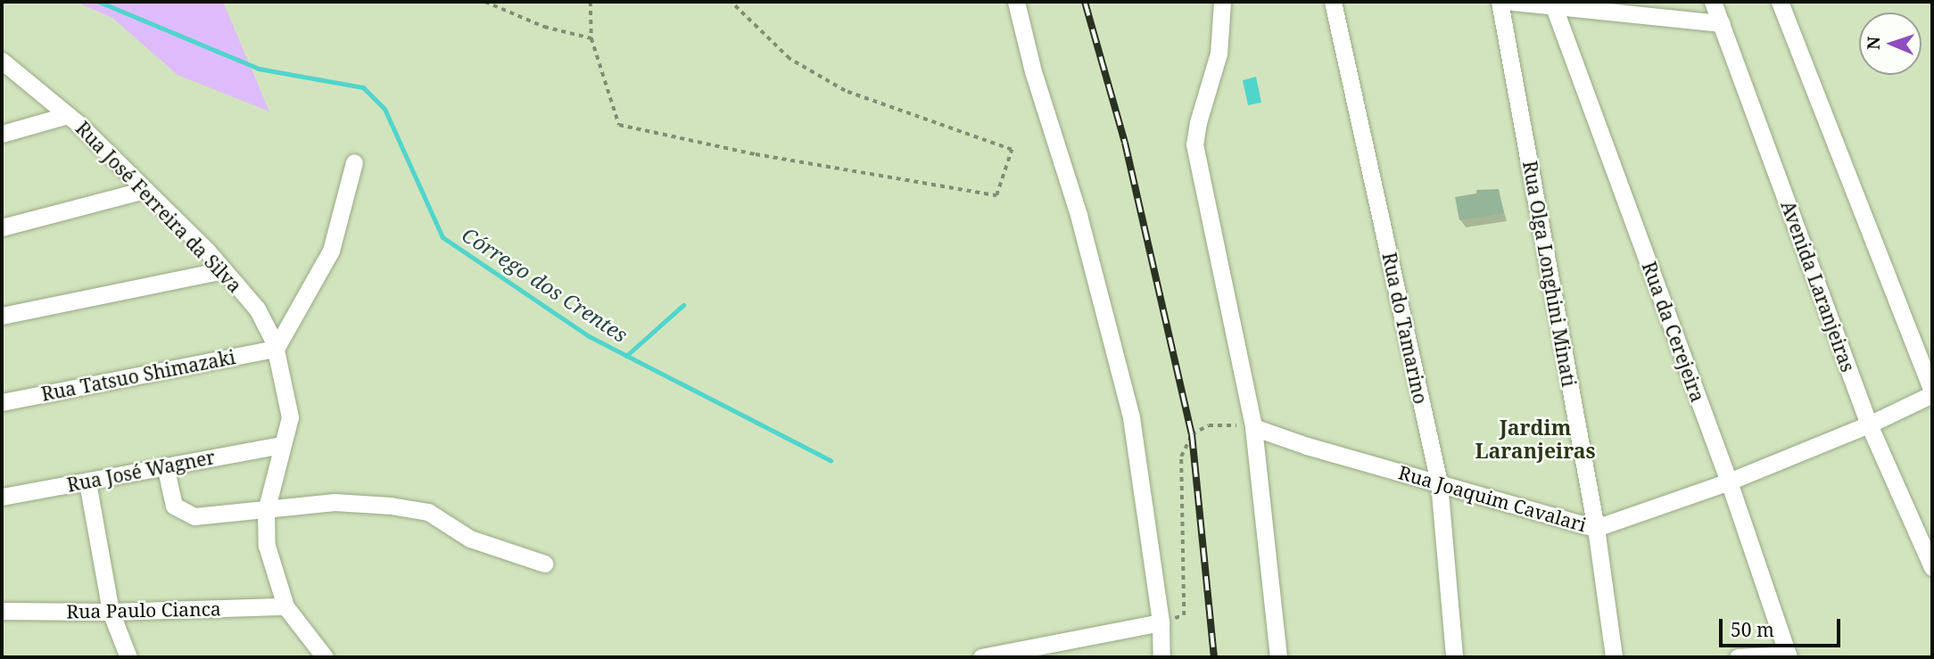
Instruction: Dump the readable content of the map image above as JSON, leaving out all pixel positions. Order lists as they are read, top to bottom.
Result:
{
  "streets": {
    "street": [
      "Rua José Ferreira da Silva",
      "Rua Olga Longhini Minati",
      "Avenida Laranjeiras",
      "Rua do Tamarino",
      "Rua da Cerejeira",
      "Rua Tatsuo Shimazaki",
      "Rua José Wagner",
      "Rua Joaquim Cavalari",
      "Rua Paulo Cianca"
    ]
  },
  "crossings": [
    ["Rua José Ferreira da Silva", "Rua Tatsuo Shimazaki"],
    ["Rua José Ferreira da Silva", "Rua José Wagner"],
    ["Rua José Ferreira da Silva", "Rua Paulo Cianca"],
    ["Rua Olga Longhini Minati", "Rua Joaquim Cavalari"],
    ["Avenida Laranjeiras", "Rua Joaquim Cavalari"],
    ["Rua do Tamarino", "Rua Joaquim Cavalari"],
    ["Rua da Cerejeira", "Rua Joaquim Cavalari"]
  ],
  "districts": ["Jardim Laranjeiras"],
  "water": ["Córrego dos Crentes"],
  "scale_bar": "50 m",
  "north": "left"
}
